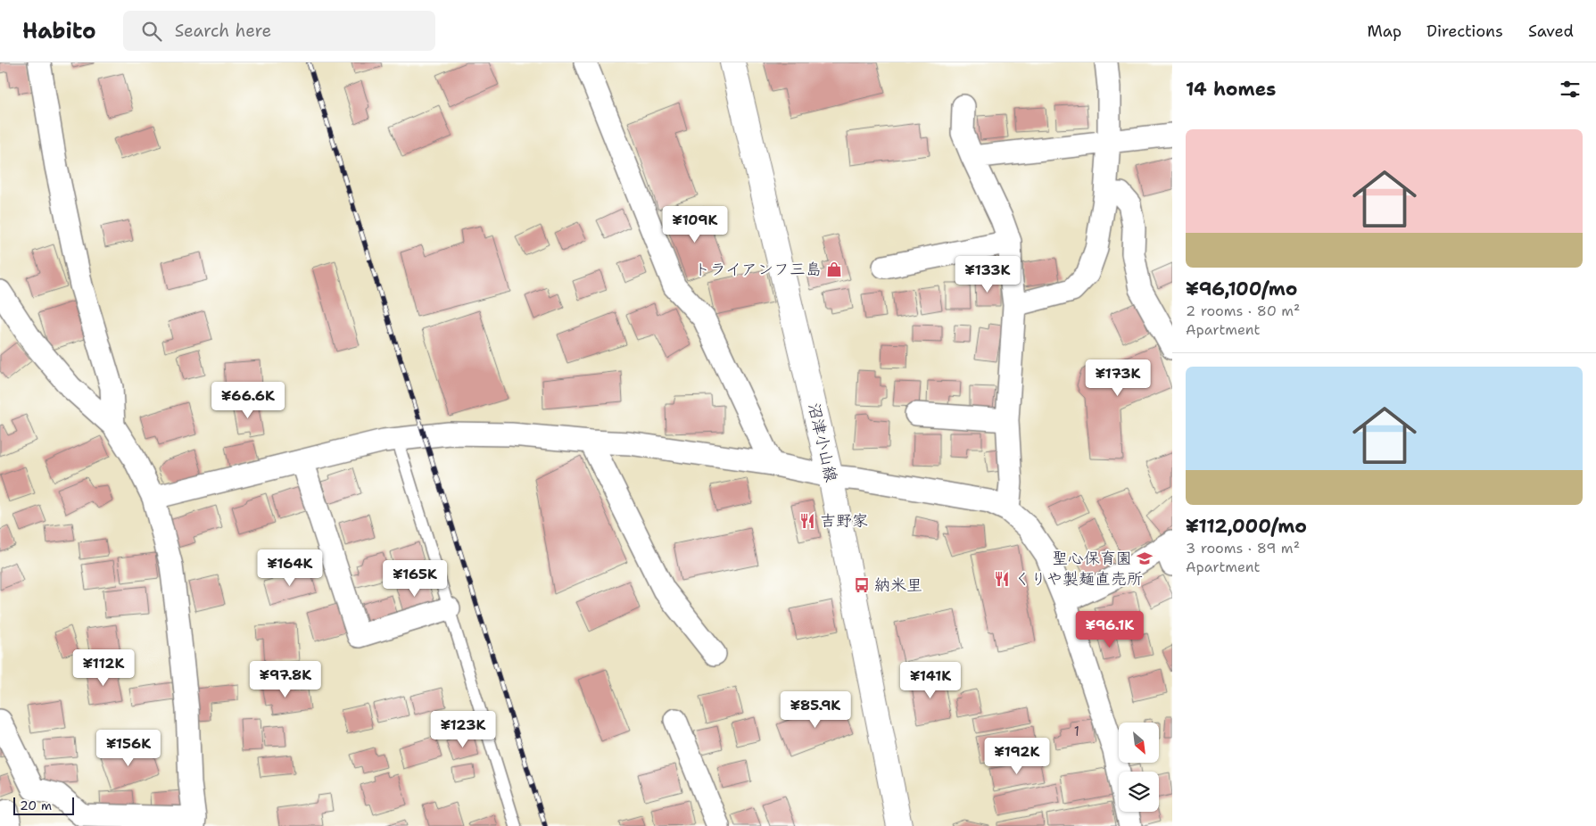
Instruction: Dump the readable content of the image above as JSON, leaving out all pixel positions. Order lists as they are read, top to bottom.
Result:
{
  "streets": {
    "main road": ["沼津小山線"]
  },
  "places": {
    "shop": ["トライアンフ三島"],
    "restaurant": ["吉野家", "くりや製麺直売所"],
    "school or university": ["聖心保育園"],
    "bus stop": ["納米里"]
  },
  "house_numbers": ["1"],
  "scale_bar": "20 m",
  "north": "bottom right",
  "page": {
    "header": "Habito",
    "search": "Search here",
    "nav": ["Map", "Directions", "Saved"],
    "heading": "14 homes",
    "list": [
      {
        "name": "¥96,100/mo",
        "note": "2 rooms · 80 m² · Apartment"
      },
      {
        "name": "¥112,000/mo",
        "note": "3 rooms · 89 m² · Apartment"
      }
    ],
    "price": [
      "¥109K",
      "¥133K",
      "¥173K",
      "¥66.6K",
      "¥164K",
      "¥165K",
      "¥96.1K",
      "¥112K",
      "¥97.8K",
      "¥141K",
      "¥85.9K",
      "¥123K",
      "¥156K",
      "¥192K"
    ],
    "scale": "20 m"
  }
}
